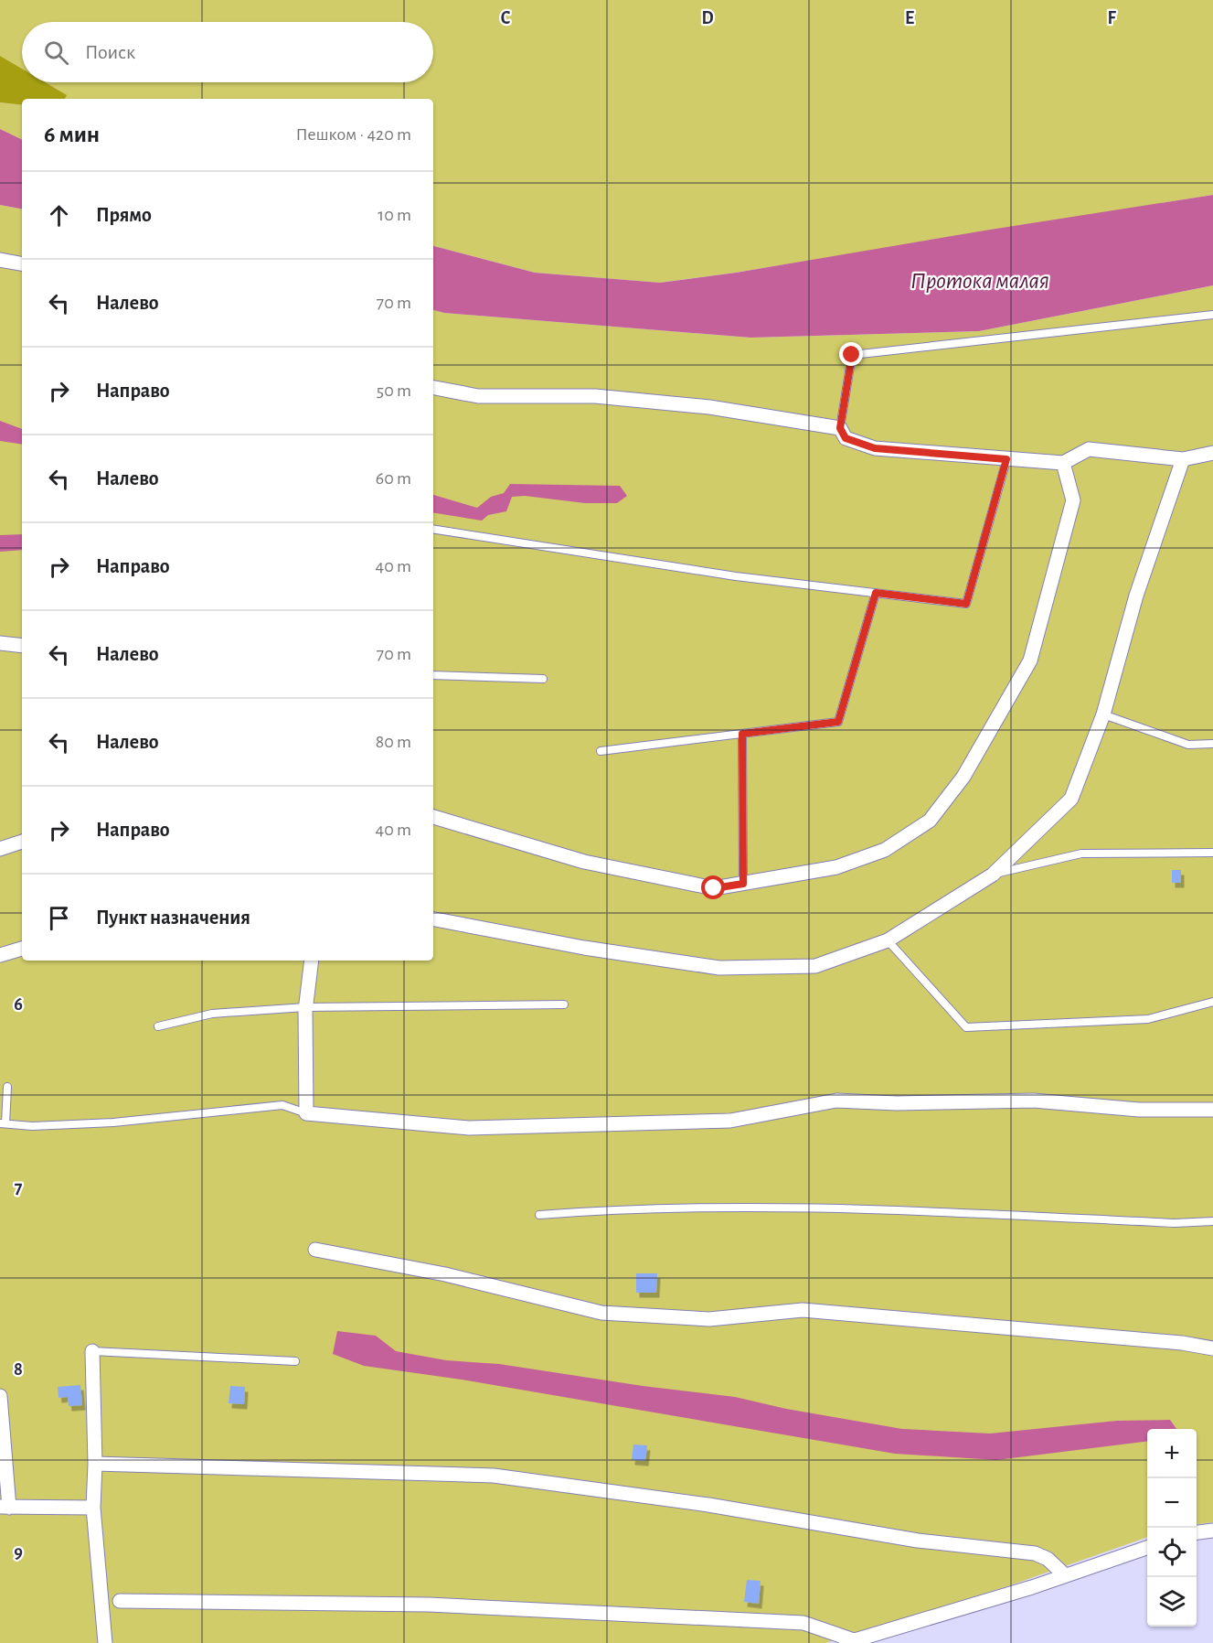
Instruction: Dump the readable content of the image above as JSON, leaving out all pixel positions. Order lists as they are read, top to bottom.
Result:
{
  "water": ["Протока малая"],
  "page": {
    "search": "Поиск",
    "heading": ["6 мин", "Пешком · 420 m"],
    "list": [
      ["Прямо", "10 m"],
      ["Налево", "70 m"],
      ["Направо", "50 m"],
      ["Налево", "60 m"],
      ["Направо", "40 m"],
      ["Налево", "70 m"],
      ["Налево", "80 m"],
      ["Направо", "40 m"],
      "Пункт назначения"
    ],
    "map_buttons": ["+", "−"]
  },
  "grid": {
    "columns": [
      "C",
      "D",
      "E",
      "F"
    ],
    "rows": [
      "6",
      "7",
      "8",
      "9"
    ]
  }
}
